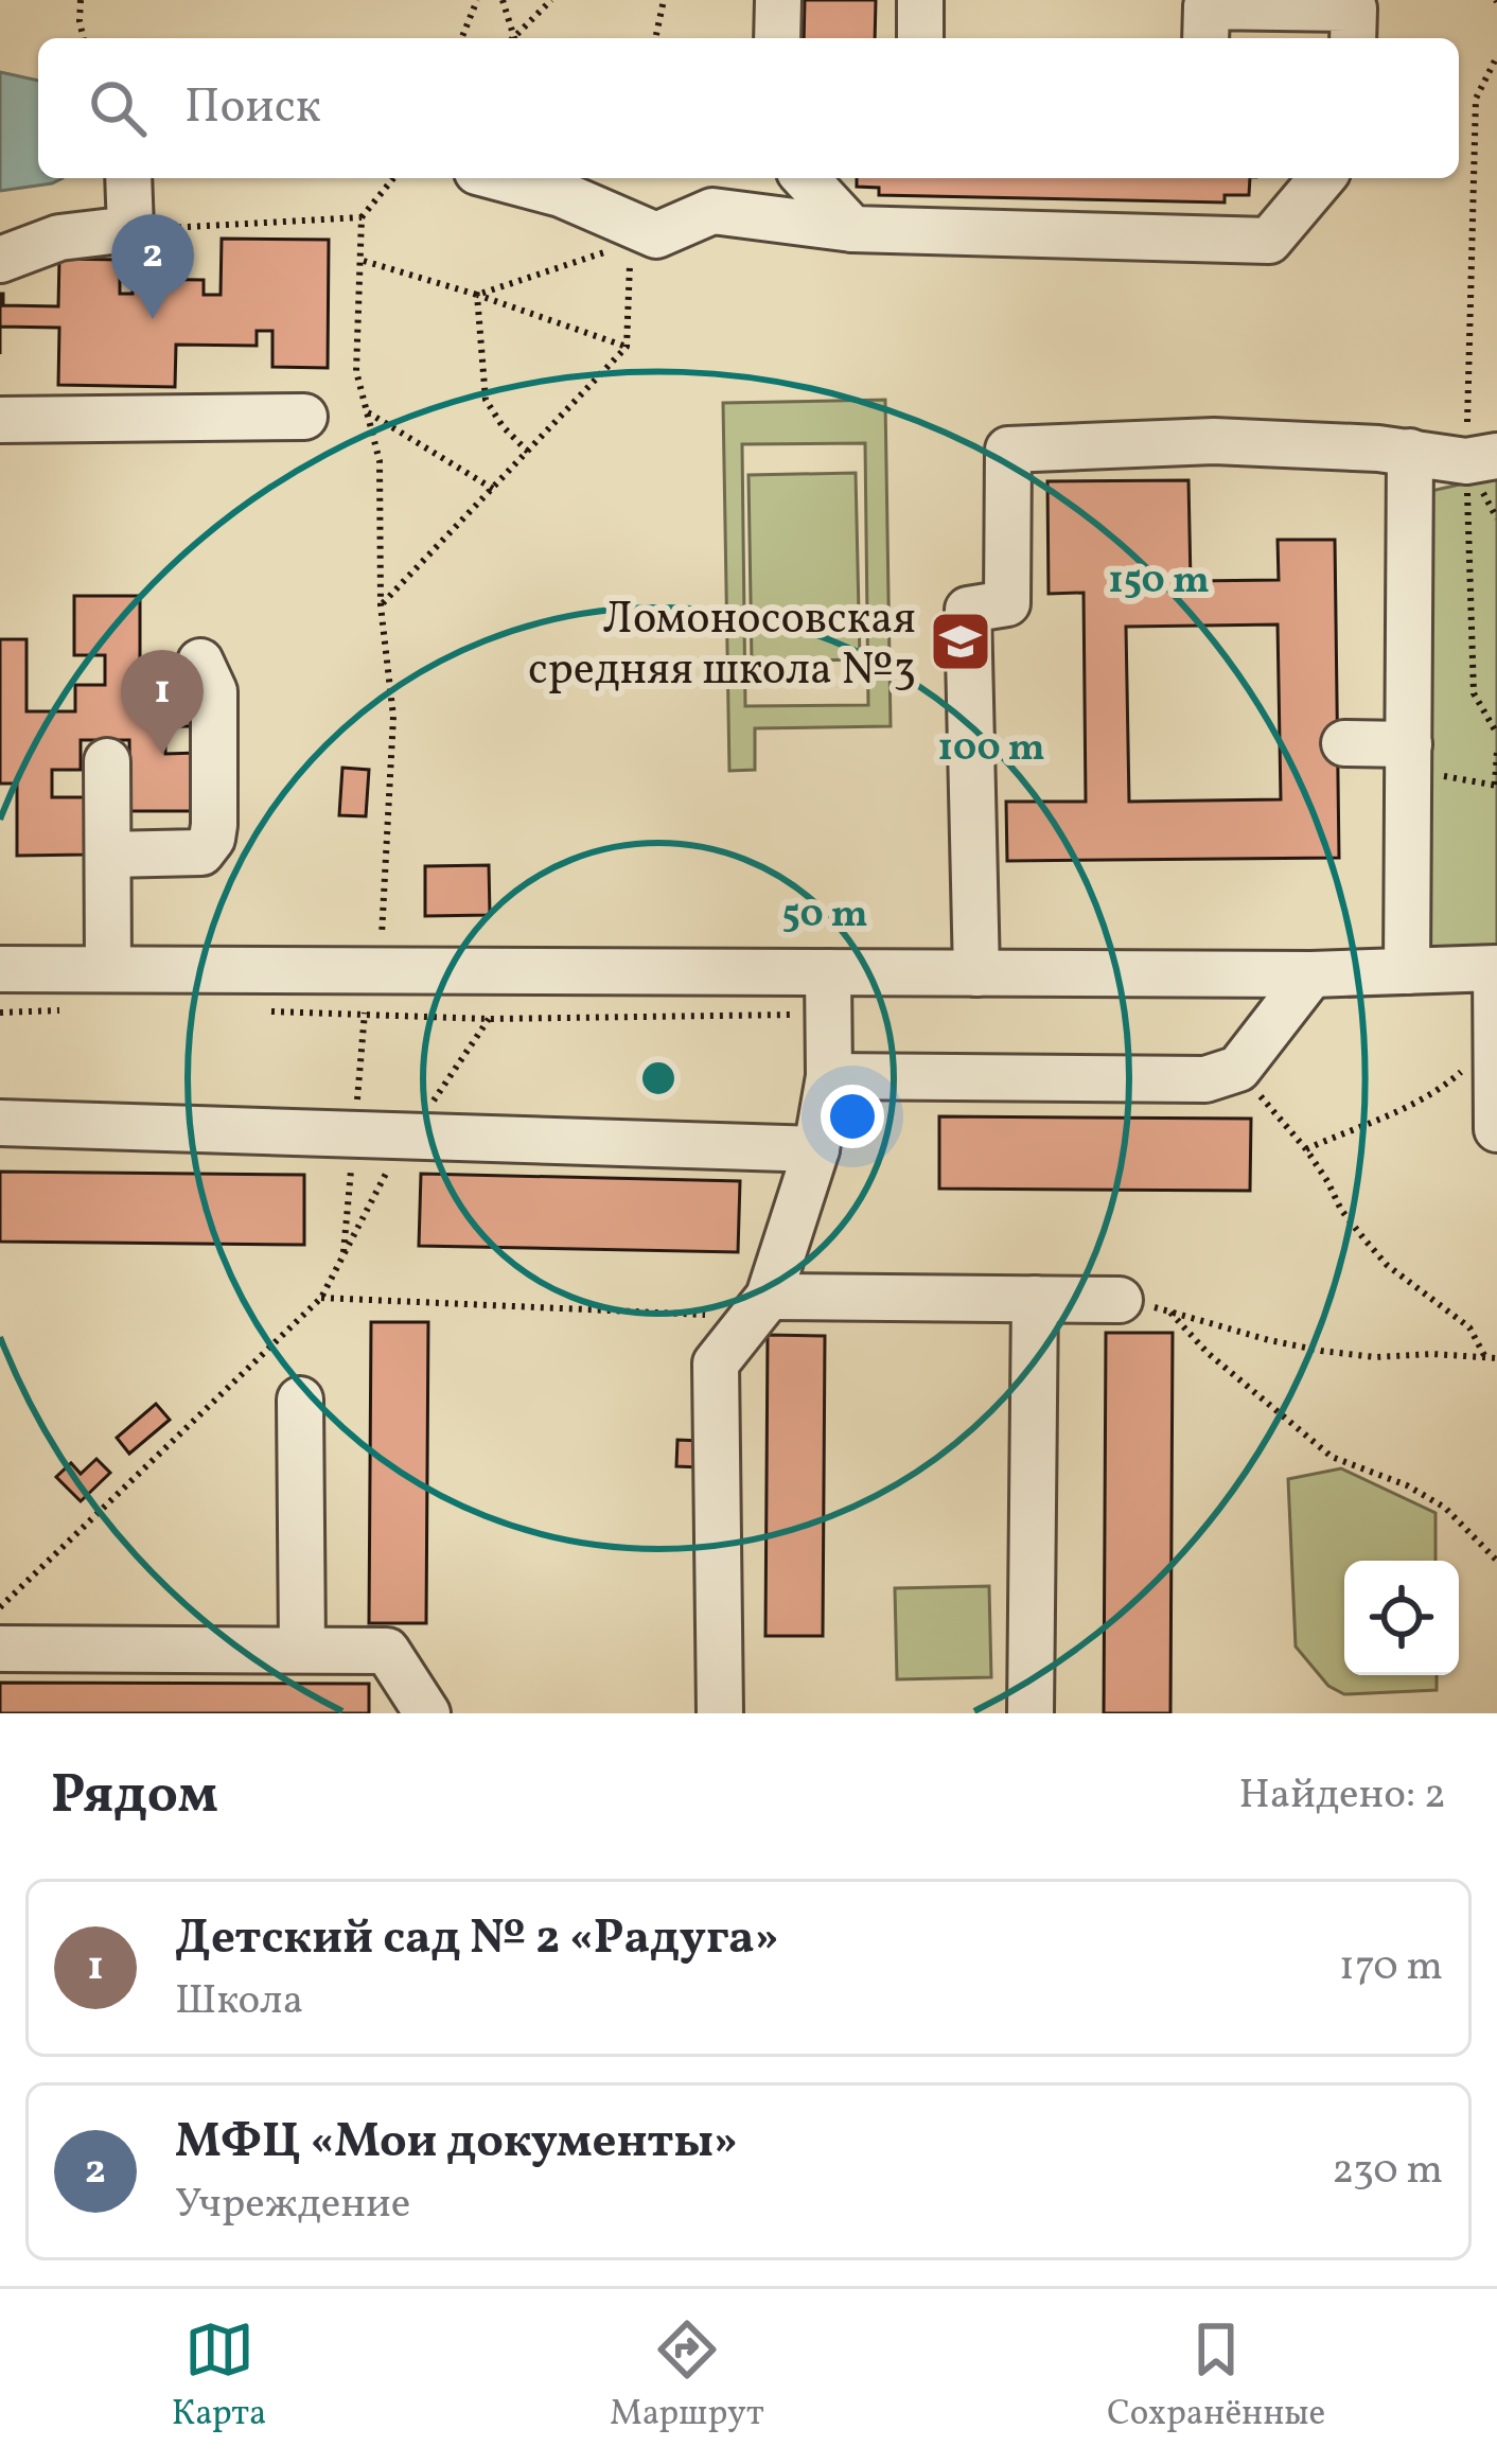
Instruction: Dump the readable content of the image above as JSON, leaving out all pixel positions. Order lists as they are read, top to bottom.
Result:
{
  "places": {
    "school or university": ["Ломоносовская средняя школа №3"]
  },
  "page": {
    "search": "Поиск",
    "pins": ["2", "1"],
    "heading": ["Рядом", "Найдено: 2"],
    "list": [
      {
        "mark": "1",
        "name": "Детский сад № 2 «Радуга»",
        "note": "Школа",
        "value": "170 m"
      },
      {
        "mark": "2",
        "name": "МФЦ «Мои документы»",
        "note": "Учреждение",
        "value": "230 m"
      }
    ],
    "nav": ["Карта", "Маршрут", "Сохранённые"]
  },
  "rings": ["150 m", "100 m", "50 m"]
}
